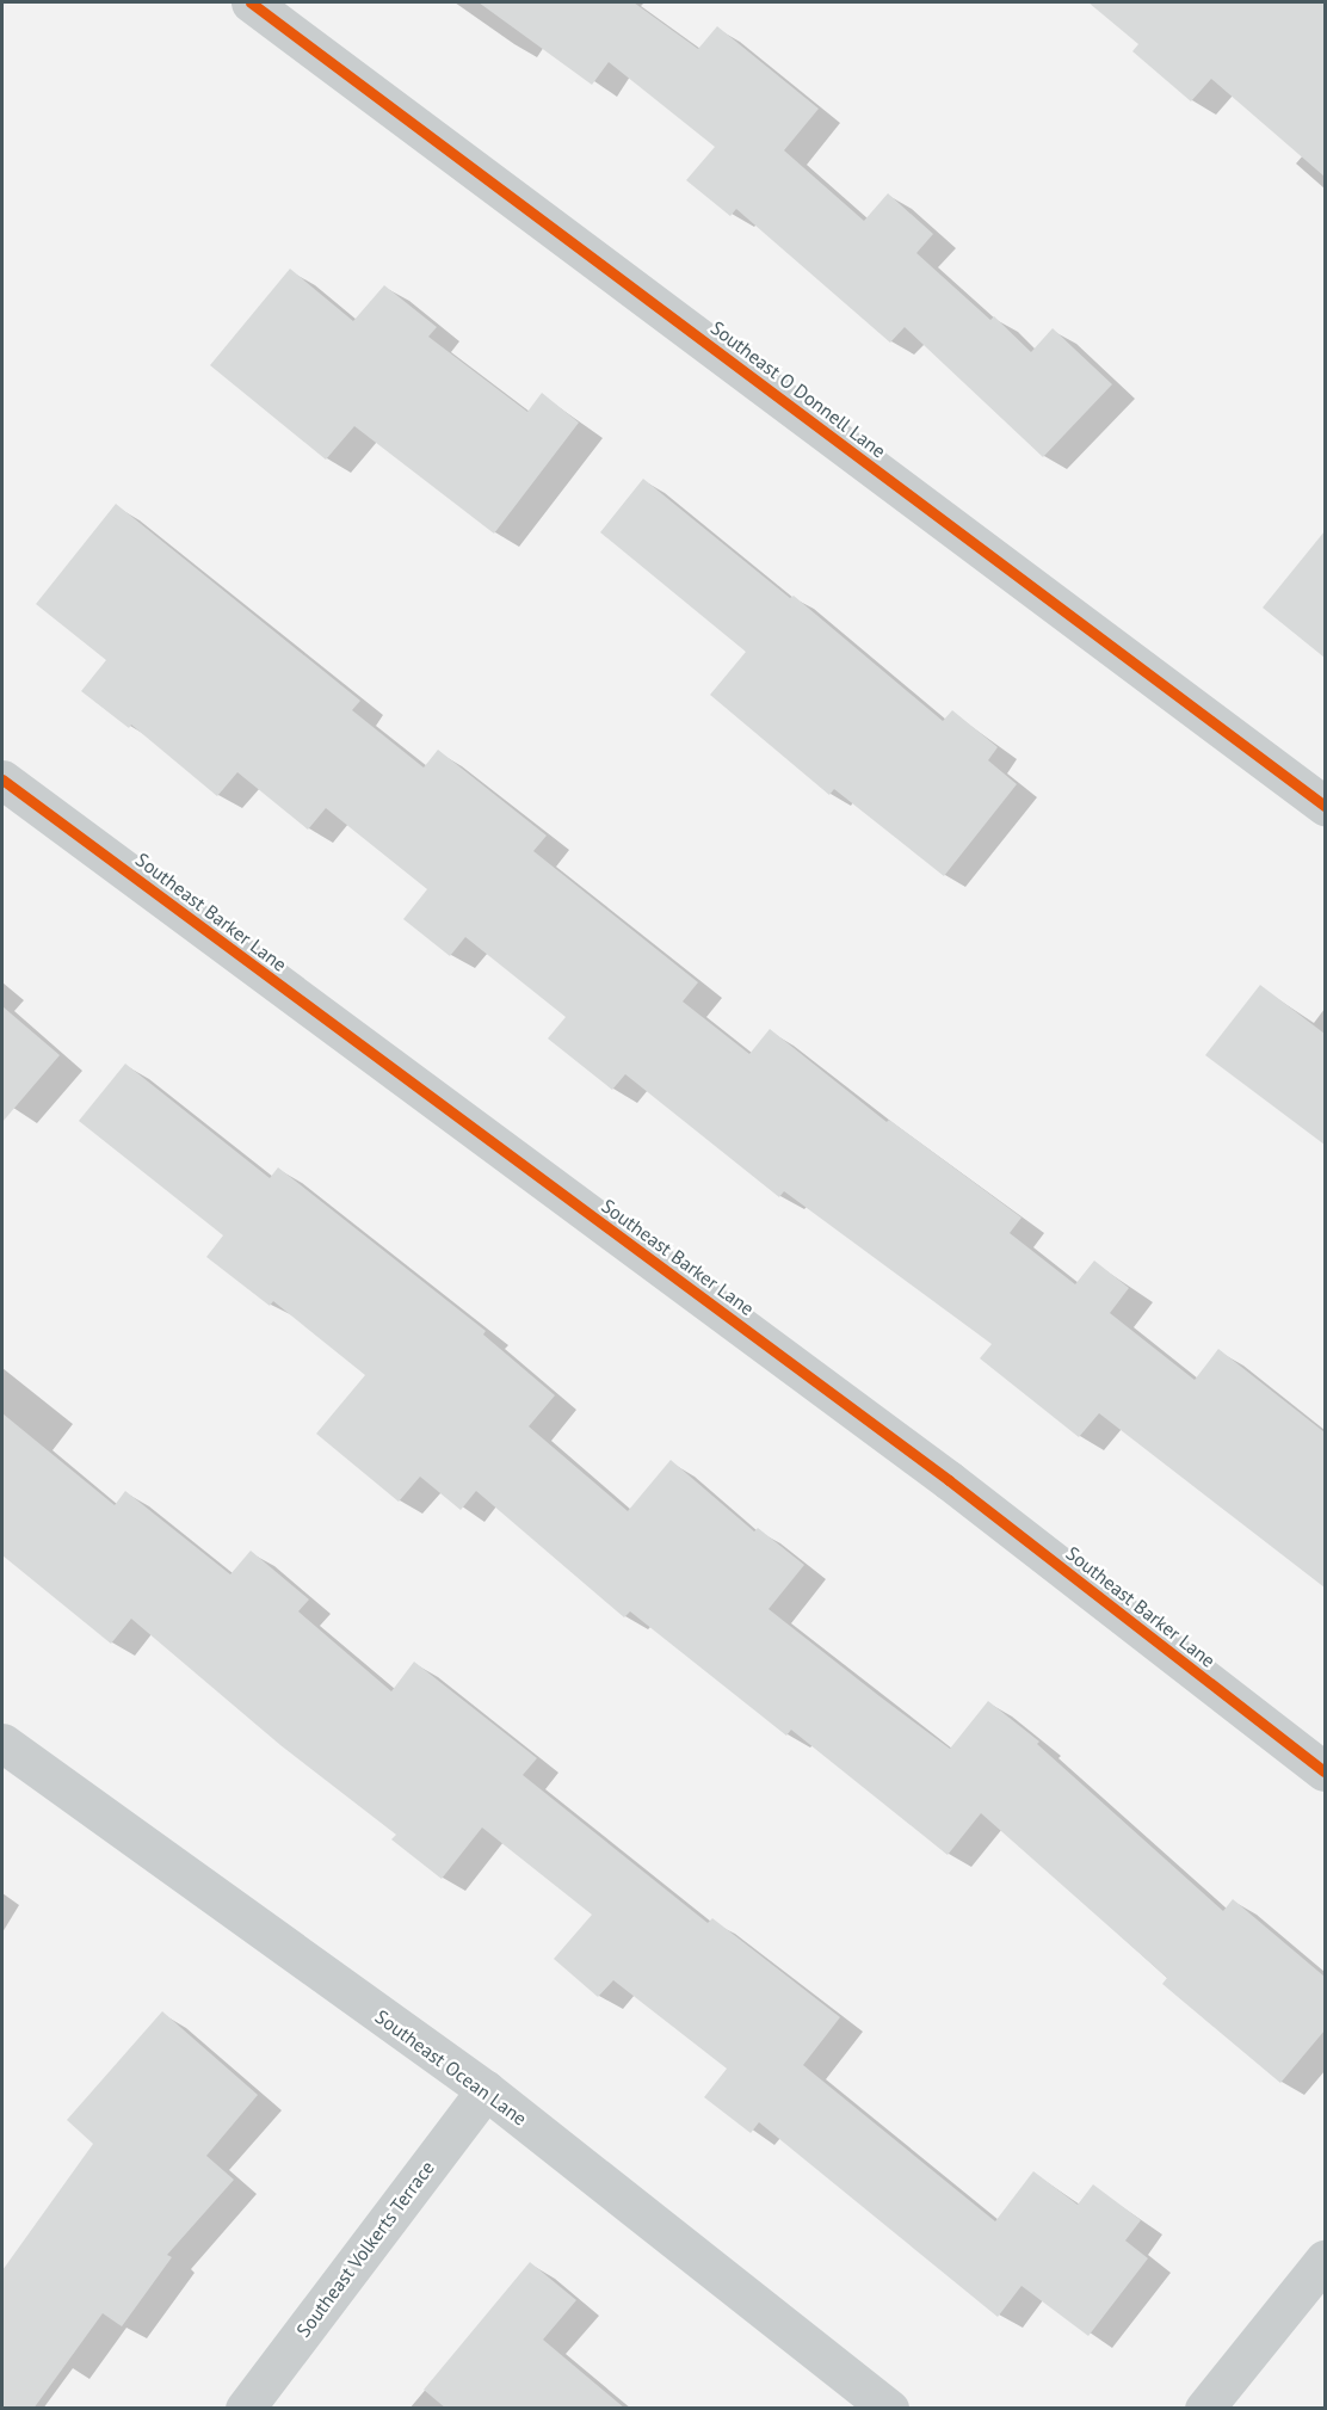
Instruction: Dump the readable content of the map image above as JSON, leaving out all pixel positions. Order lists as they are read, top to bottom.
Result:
{
  "streets": {
    "street": [
      "Southeast O Donnell Lane",
      "Southeast Barker Lane",
      "Southeast Ocean Lane",
      "Southeast Volkerts Terrace"
    ]
  },
  "crossings": [
    ["Southeast Ocean Lane", "Southeast Volkerts Terrace"]
  ]
}
